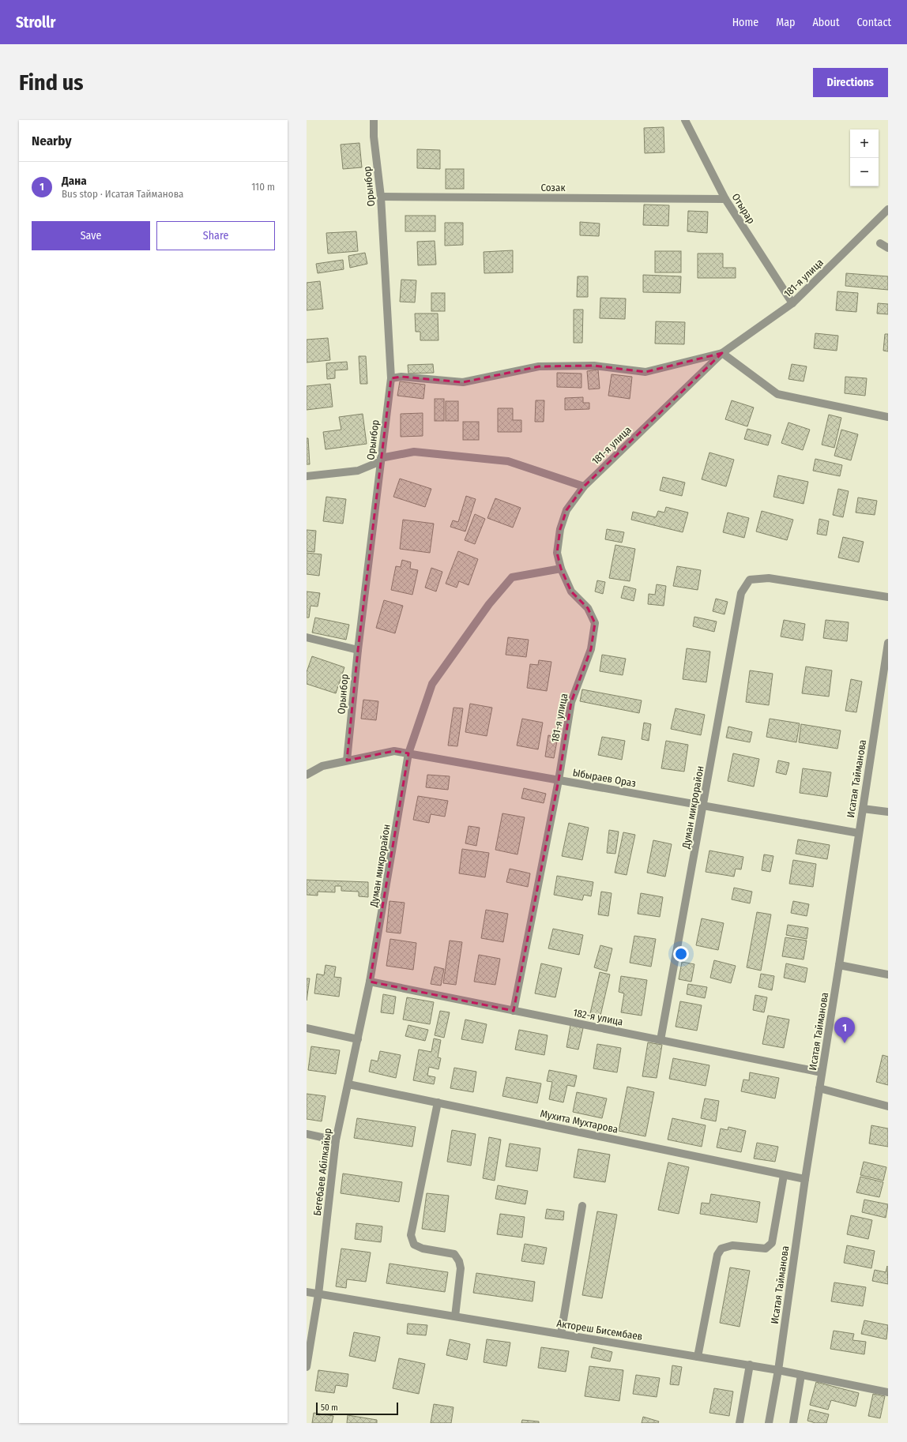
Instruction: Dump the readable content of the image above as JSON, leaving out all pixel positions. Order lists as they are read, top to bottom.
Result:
{
  "streets": {
    "street": [
      "Орынбор",
      "Созак",
      "Отырар",
      "181-я улица",
      "Ыбыраев Ораз",
      "Исатая Тайманова",
      "Думан микрорайон",
      "182-я улица",
      "Мухита Мухтарова",
      "Бегебаев Абілкайыр",
      "Актореш Бисембаев"
    ]
  },
  "crossings": [
    ["Орынбор", "Созак"],
    ["Орынбор", "Ыбыраев Ораз"],
    ["Созак", "Отырар"],
    ["Отырар", "181-я улица"],
    ["181-я улица", "Ыбыраев Ораз"],
    ["181-я улица", "Думан микрорайон"],
    ["Ыбыраев Ораз", "Исатая Тайманова"],
    ["Ыбыраев Ораз", "Думан микрорайон"],
    ["Исатая Тайманова", "182-я улица"],
    ["Исатая Тайманова", "Мухита Мухтарова"],
    ["Исатая Тайманова", "Актореш Бисембаев"],
    ["Думан микрорайон", "182-я улица"],
    ["Думан микрорайон", "Бегебаев Абілкайыр"],
    ["182-я улица", "Бегебаев Абілкайыр"],
    ["Мухита Мухтарова", "Бегебаев Абілкайыр"],
    ["Бегебаев Абілкайыр", "Актореш Бисембаев"]
  ],
  "scale_bar": "50 m",
  "page": {
    "header": "Strollr",
    "nav": [
      "Home",
      "Map",
      "About",
      "Contact"
    ],
    "buttons": [
      "Directions",
      ["Save", "Share"]
    ],
    "title": "Find us",
    "heading": "Nearby",
    "map_buttons": ["+", "−"],
    "list": [
      {
        "mark": "1",
        "name": "Дана",
        "note": "Bus stop · Исатая Тайманова",
        "value": "110 m"
      }
    ],
    "pins": "1",
    "scale": "50 m"
  }
}
